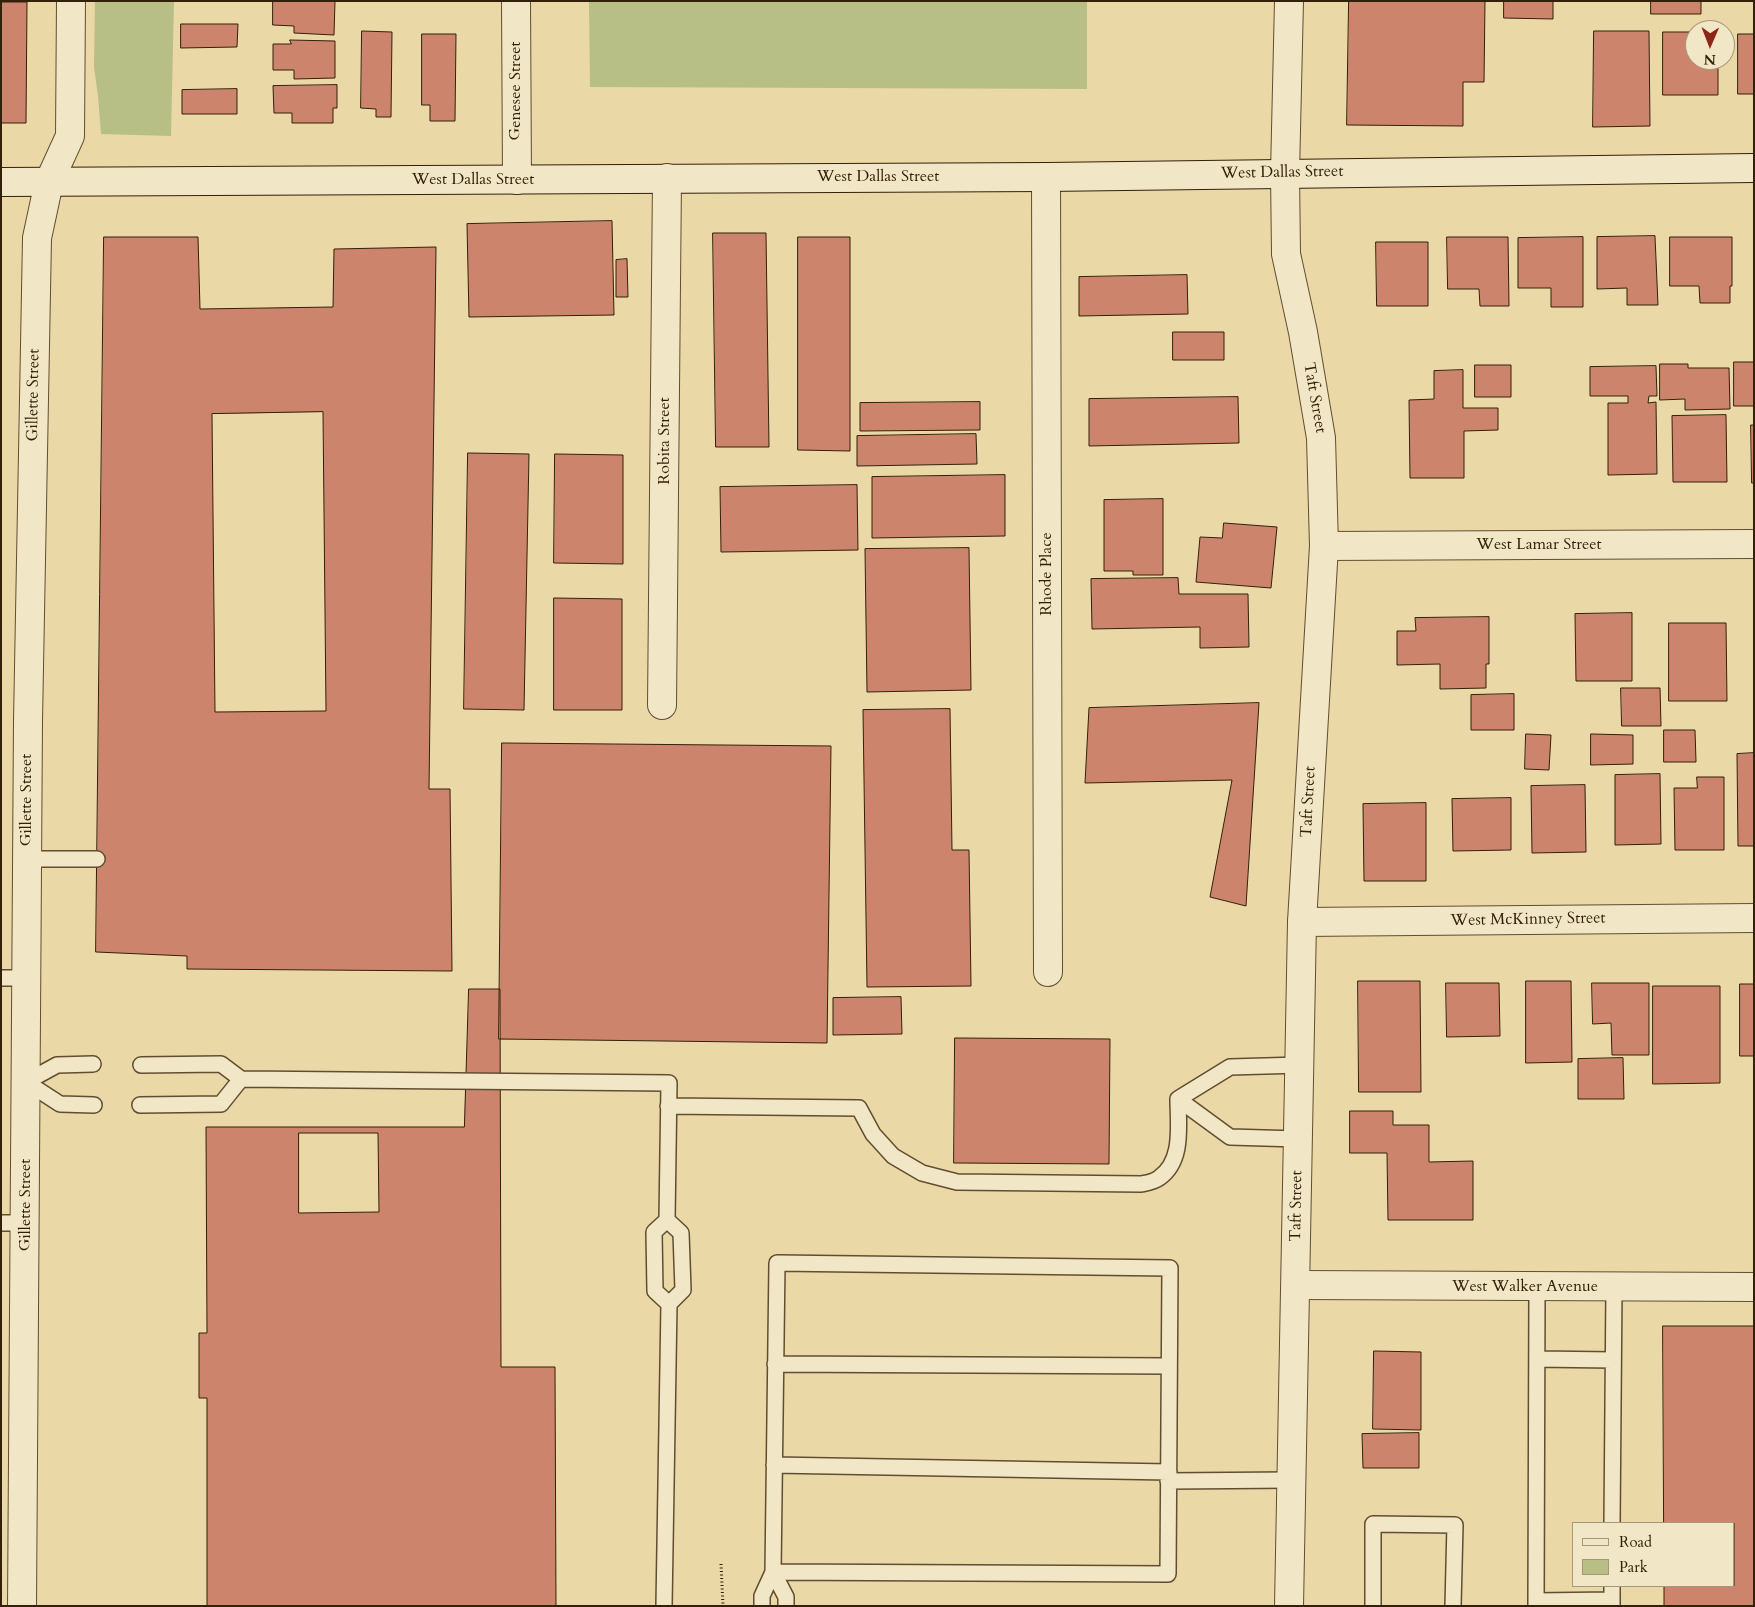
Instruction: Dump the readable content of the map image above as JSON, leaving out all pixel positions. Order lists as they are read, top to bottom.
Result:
{
  "streets": {
    "street": [
      "Genesee Street",
      "West Dallas Street",
      "Gillette Street",
      "Taft Street",
      "Robita Street",
      "West Lamar Street",
      "Rhode Place",
      "West McKinney Street",
      "West Walker Avenue"
    ]
  },
  "crossings": [
    ["Genesee Street", "West Dallas Street"],
    ["West Dallas Street", "Gillette Street"],
    ["West Dallas Street", "Taft Street"],
    ["West Dallas Street", "Robita Street"],
    ["West Dallas Street", "Rhode Place"],
    ["Taft Street", "West Lamar Street"],
    ["Taft Street", "West McKinney Street"],
    ["Taft Street", "West Walker Avenue"]
  ],
  "legend": ["Road", "Park"],
  "north": "bottom"
}
